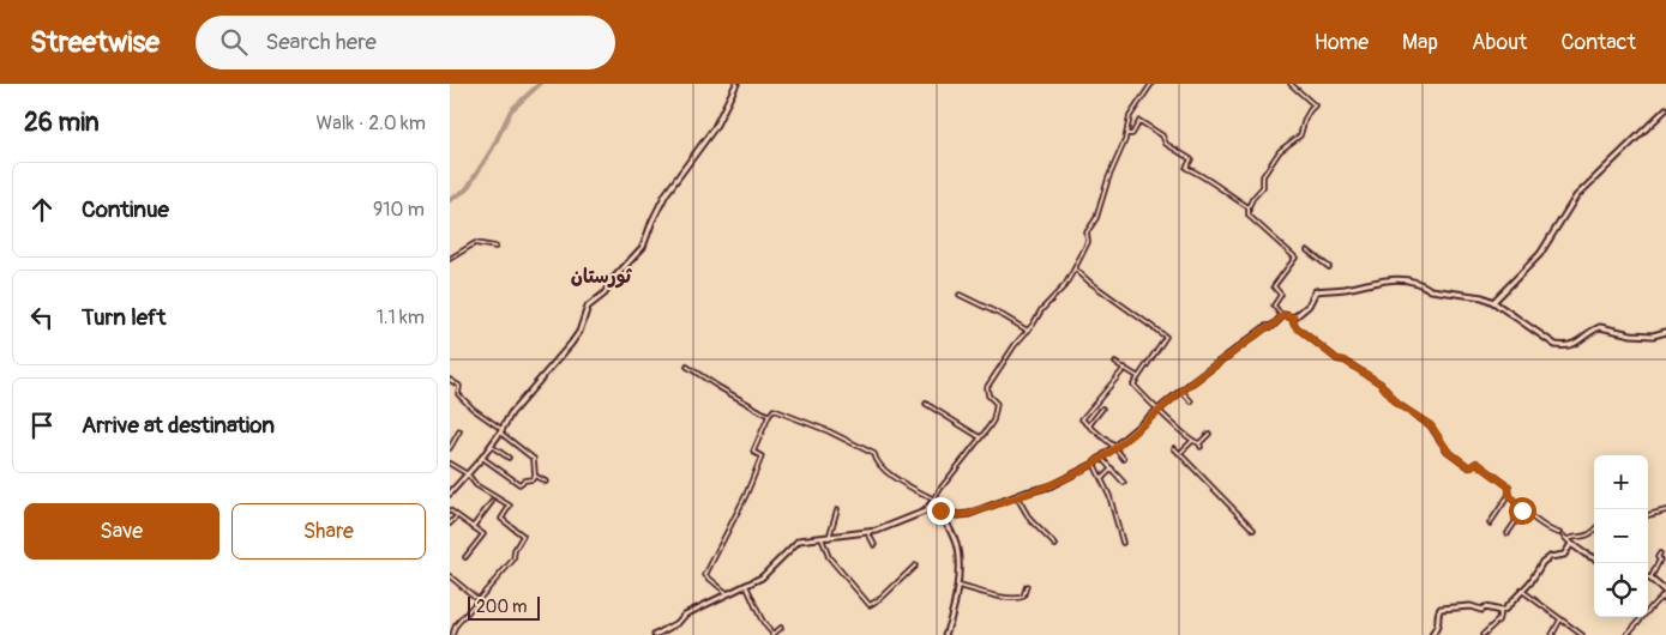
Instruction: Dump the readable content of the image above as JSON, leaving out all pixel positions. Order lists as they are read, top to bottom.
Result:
{
  "districts": ["ثورستان"],
  "scale_bar": "200 m",
  "page": {
    "header": "Streetwise",
    "search": "Search here",
    "nav": [
      "Home",
      "Map",
      "About",
      "Contact"
    ],
    "heading": ["26 min", "Walk · 2.0 km"],
    "list": [
      ["Continue", "910 m"],
      ["Turn left", "1.1 km"],
      "Arrive at destination"
    ],
    "map_buttons": ["+", "−"],
    "buttons": ["Save", "Share"],
    "scale": "200 m"
  }
}
